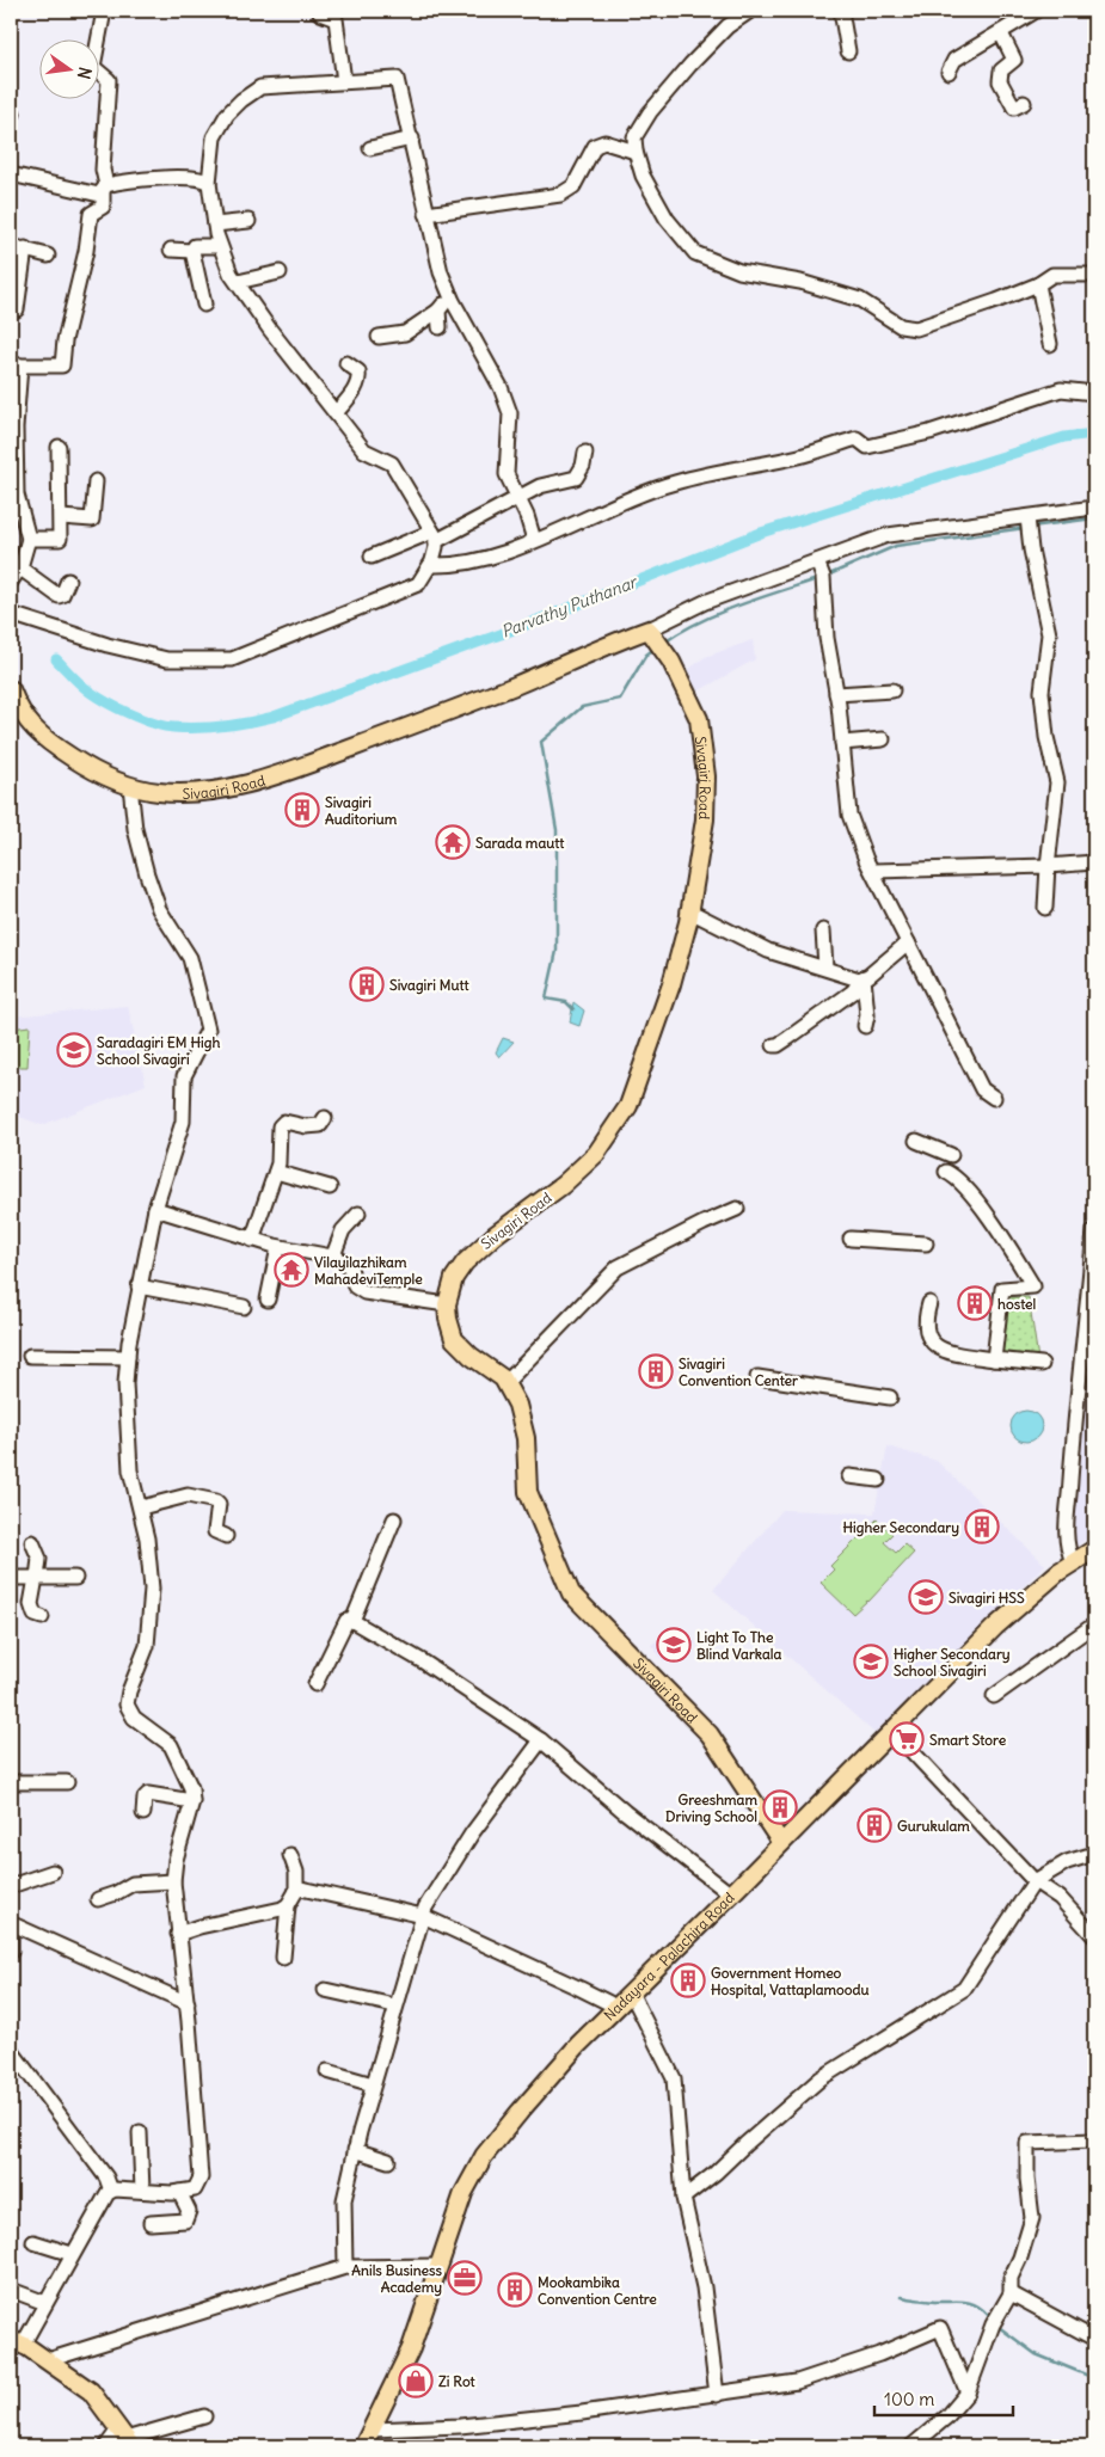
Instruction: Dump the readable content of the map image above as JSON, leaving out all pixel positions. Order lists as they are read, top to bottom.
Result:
{
  "streets": {
    "main road": ["Sivagiri Road", "Nadayara - Palachira Road"]
  },
  "crossings": [
    ["Sivagiri Road", "Nadayara - Palachira Road"]
  ],
  "water": ["Parvathy Puthanar"],
  "places": {
    "building": [
      "Sivagiri Auditorium",
      "Sivagiri Mutt",
      "hostel",
      "Sivagiri Convention Center",
      "Higher Secondary",
      "Greeshmam Driving School",
      "Gurukulam",
      "Government Homeo Hospital, Vattaplamoodu",
      "Mookambika Convention Centre"
    ],
    "temple": ["Sarada mautt", "Vilayilazhikam MahadeviTemple"],
    "school or university": [
      "Saradagiri EM High School Sivagiri",
      "Sivagiri HSS",
      "Light To The Blind Varkala",
      "Higher Secondary School Sivagiri"
    ],
    "supermarket": ["Smart Store"],
    "office": ["Anils Business Academy"],
    "shop": ["Zi Rot"]
  },
  "scale_bar": "100 m",
  "north": "right"
}
